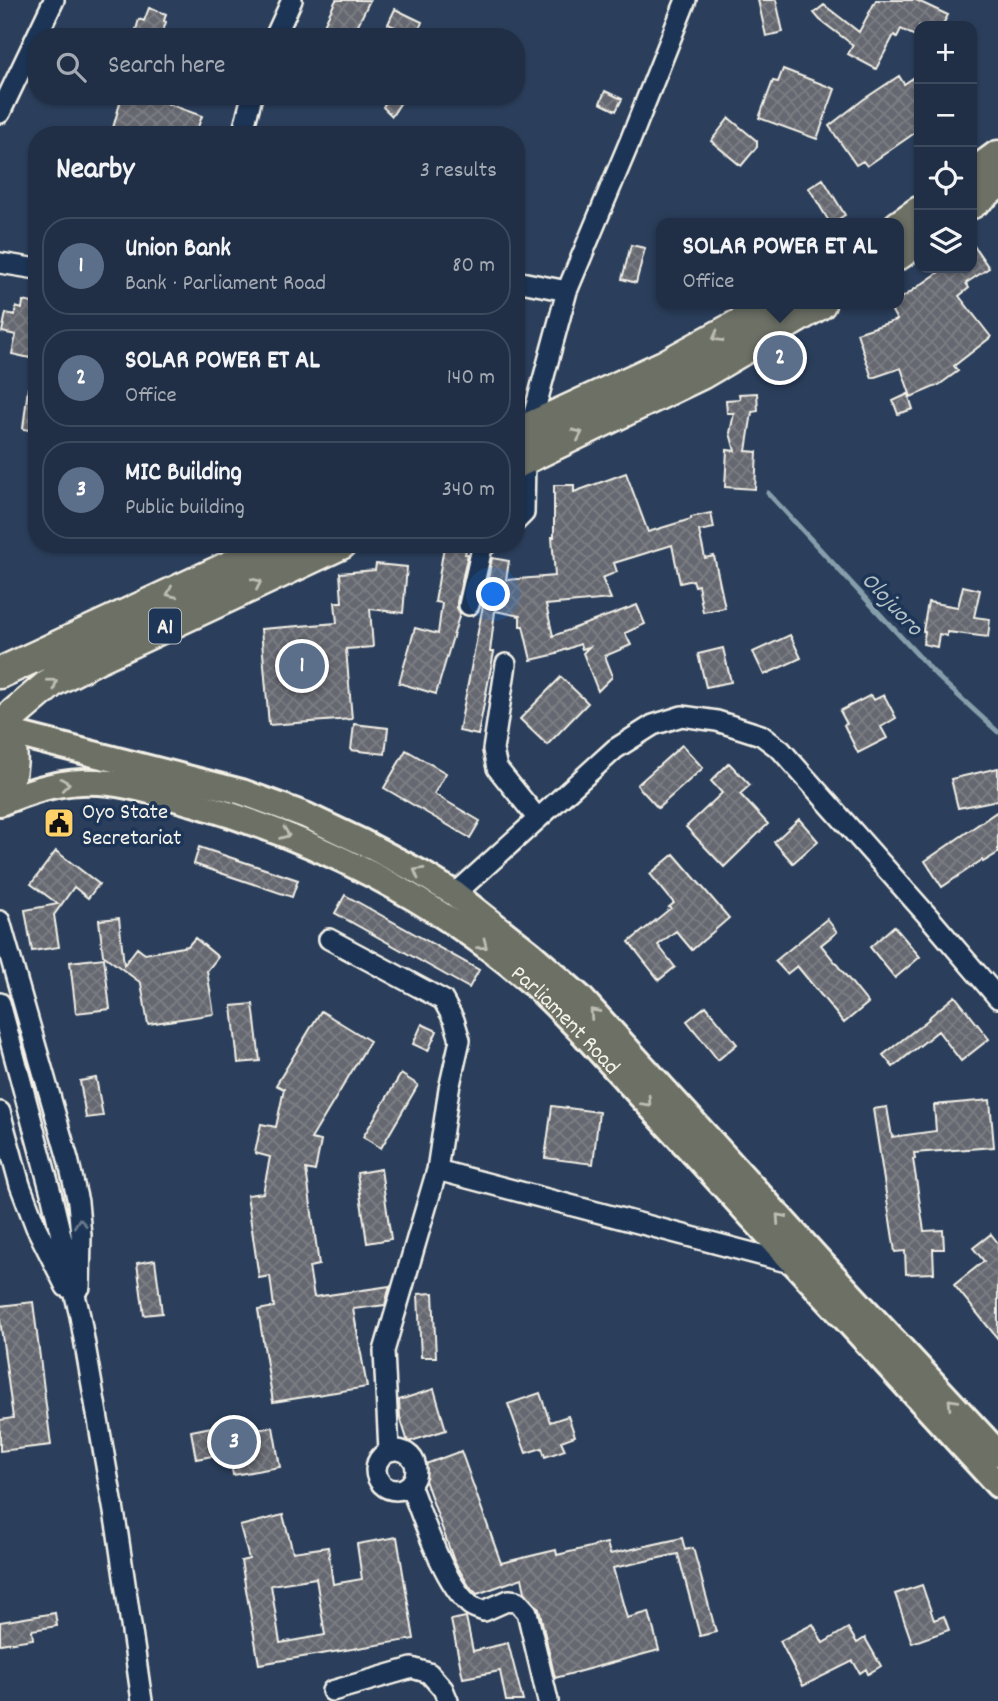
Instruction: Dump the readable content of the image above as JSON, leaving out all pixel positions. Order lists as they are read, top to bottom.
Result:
{
  "streets": {
    "highway": ["A1"],
    "main road": ["Parliament Road"]
  },
  "crossings": [
    ["A1", "Parliament Road"]
  ],
  "water": ["Olojuoro"],
  "places": {
    "public building": ["Oyo State Secretariat"]
  },
  "page": {
    "map_buttons": ["+", "−"],
    "search": "Search here",
    "heading": ["Nearby", "3 results"],
    "list": [
      {
        "mark": "1",
        "name": "Union Bank",
        "note": "Bank · Parliament Road",
        "value": "80 m"
      },
      {
        "mark": "2",
        "name": "SOLAR POWER ET AL",
        "note": "Office",
        "value": "140 m"
      },
      {
        "mark": "3",
        "name": "MIC Building",
        "note": "Public building",
        "value": "340 m"
      }
    ],
    "popup": ["SOLAR POWER ET AL", "Office"],
    "pins": ["2", "1", "3"]
  }
}
